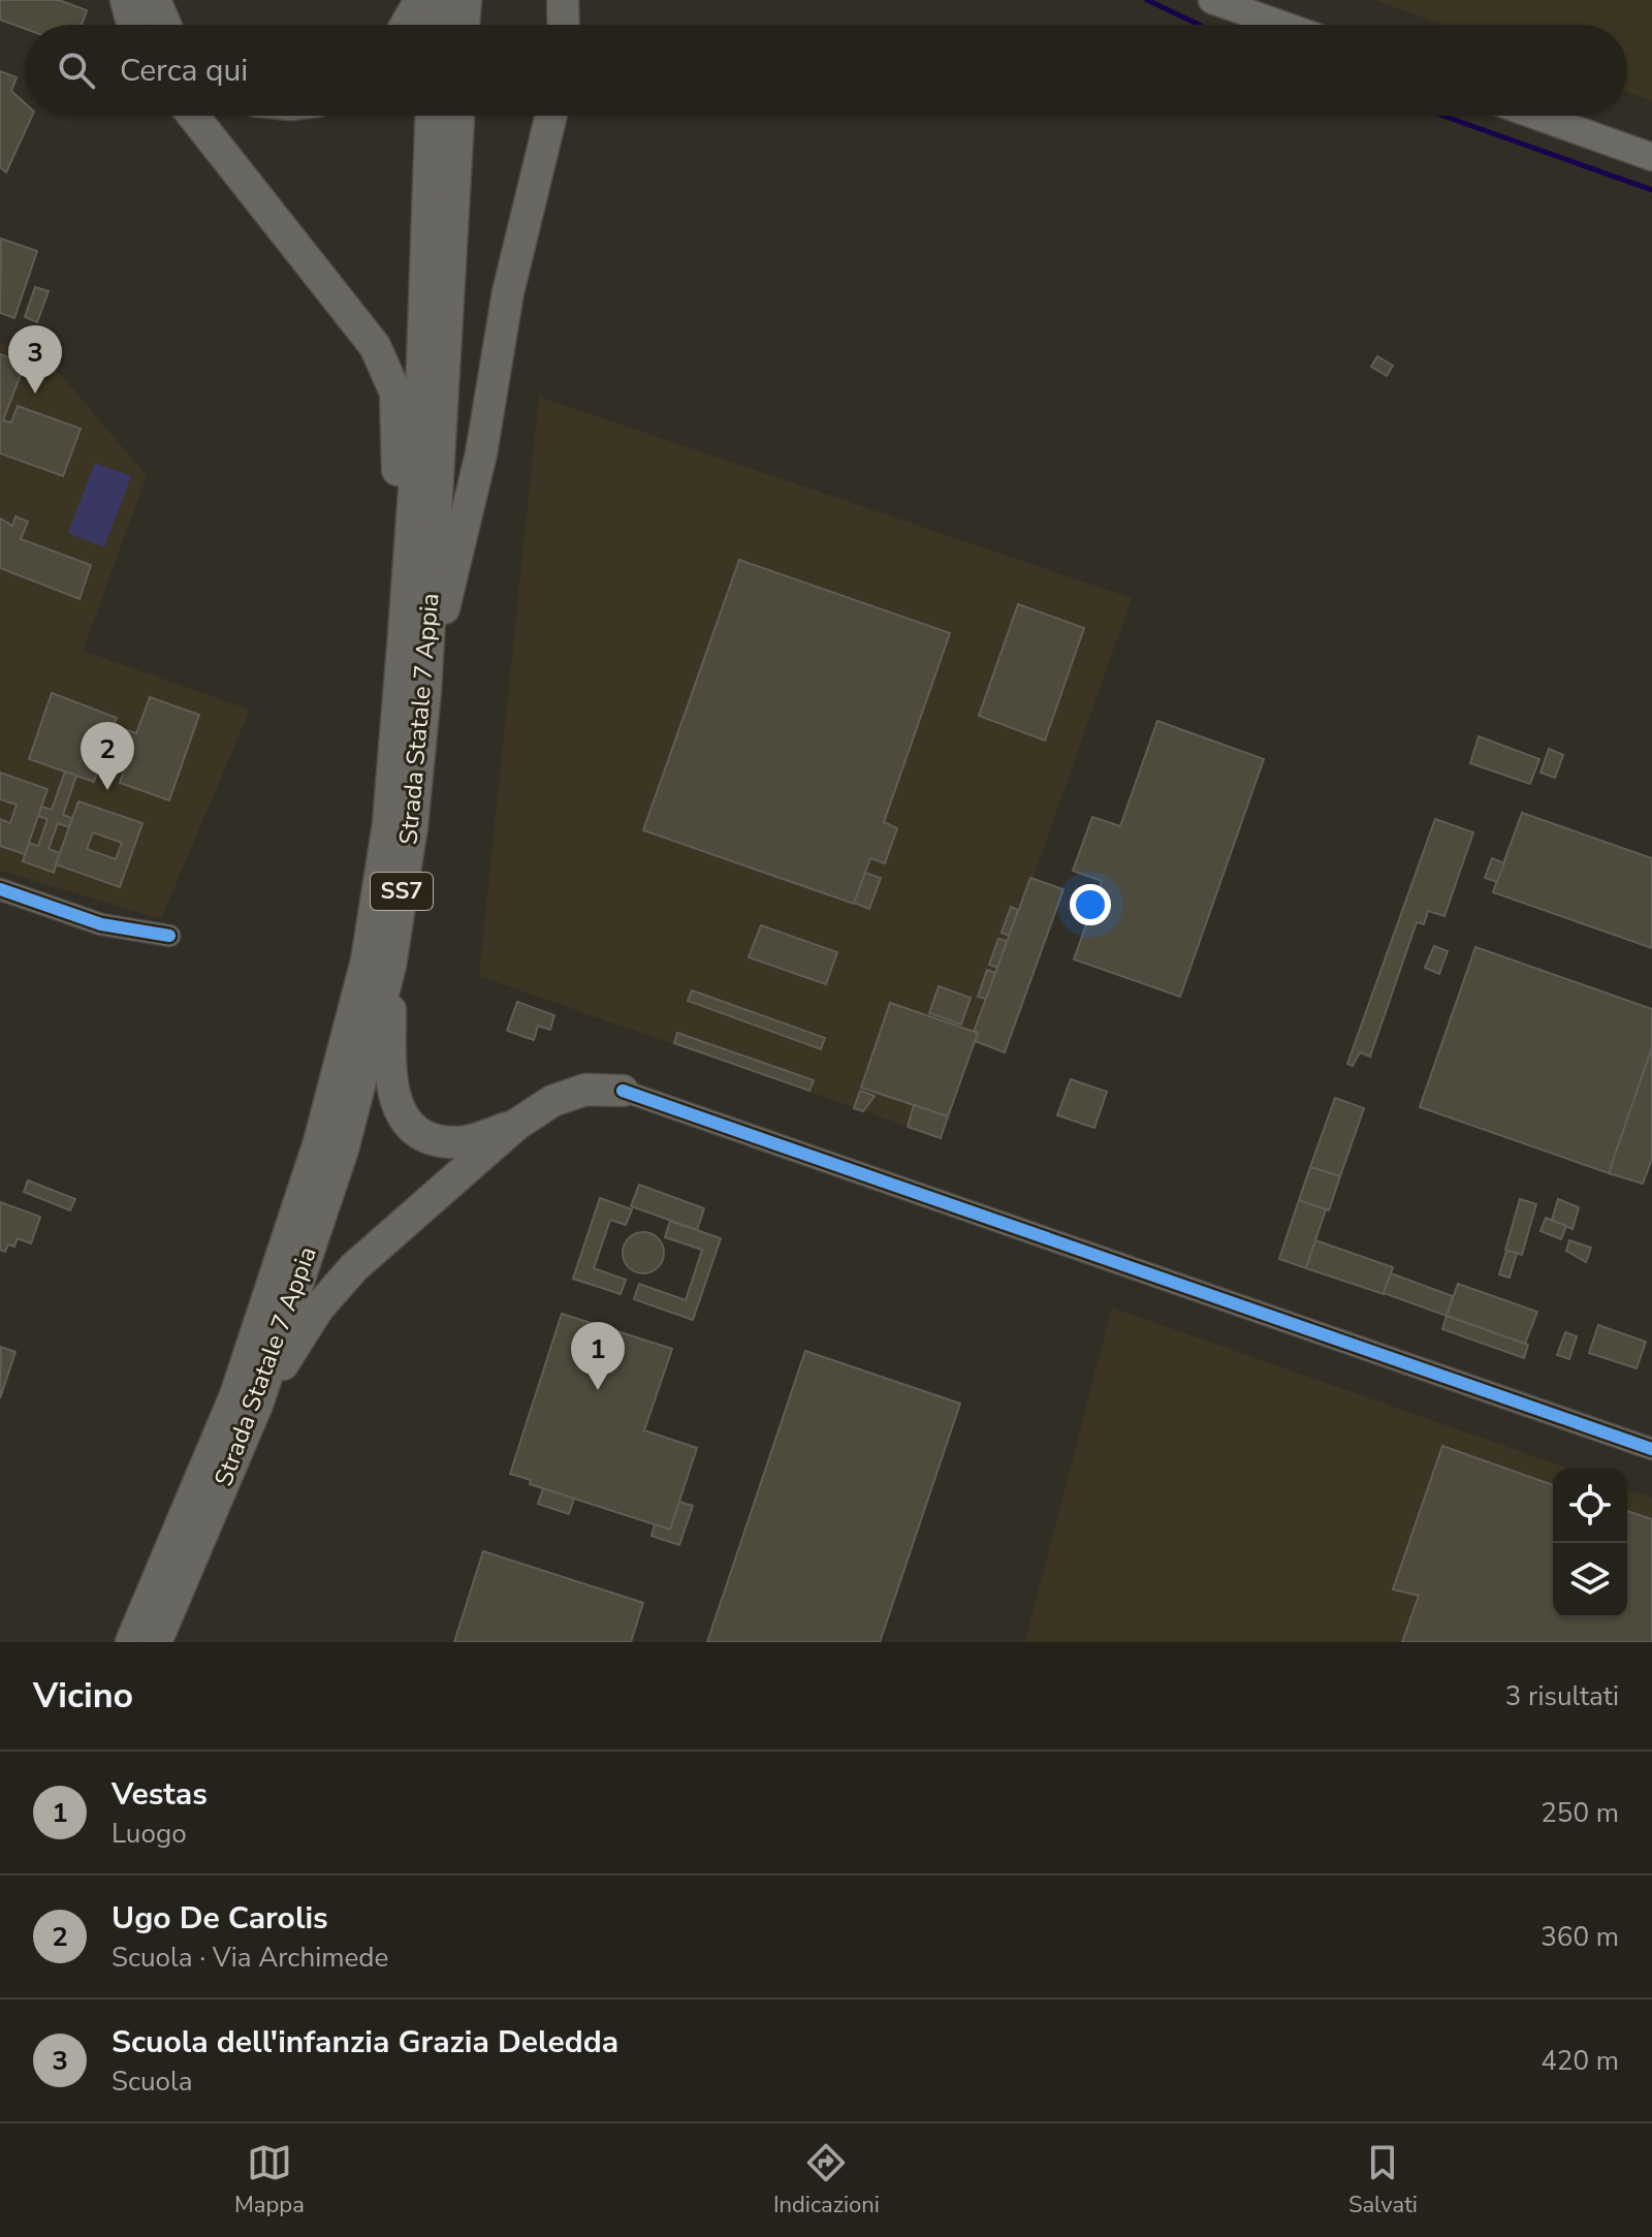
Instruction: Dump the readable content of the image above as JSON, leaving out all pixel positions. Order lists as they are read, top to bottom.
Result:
{
  "streets": {
    "highway": ["Strada Statale 7 Appia", "SS7"]
  },
  "page": {
    "search": "Cerca qui",
    "pins": ["3", "2", "1"],
    "heading": ["Vicino", "3 risultati"],
    "list": [
      {
        "mark": "1",
        "name": "Vestas",
        "note": "Luogo",
        "value": "250 m"
      },
      {
        "mark": "2",
        "name": "Ugo De Carolis",
        "note": "Scuola · Via Archimede",
        "value": "360 m"
      },
      {
        "mark": "3",
        "name": "Scuola dell'infanzia Grazia Deledda",
        "note": "Scuola",
        "value": "420 m"
      }
    ],
    "nav": ["Mappa", "Indicazioni", "Salvati"]
  }
}
